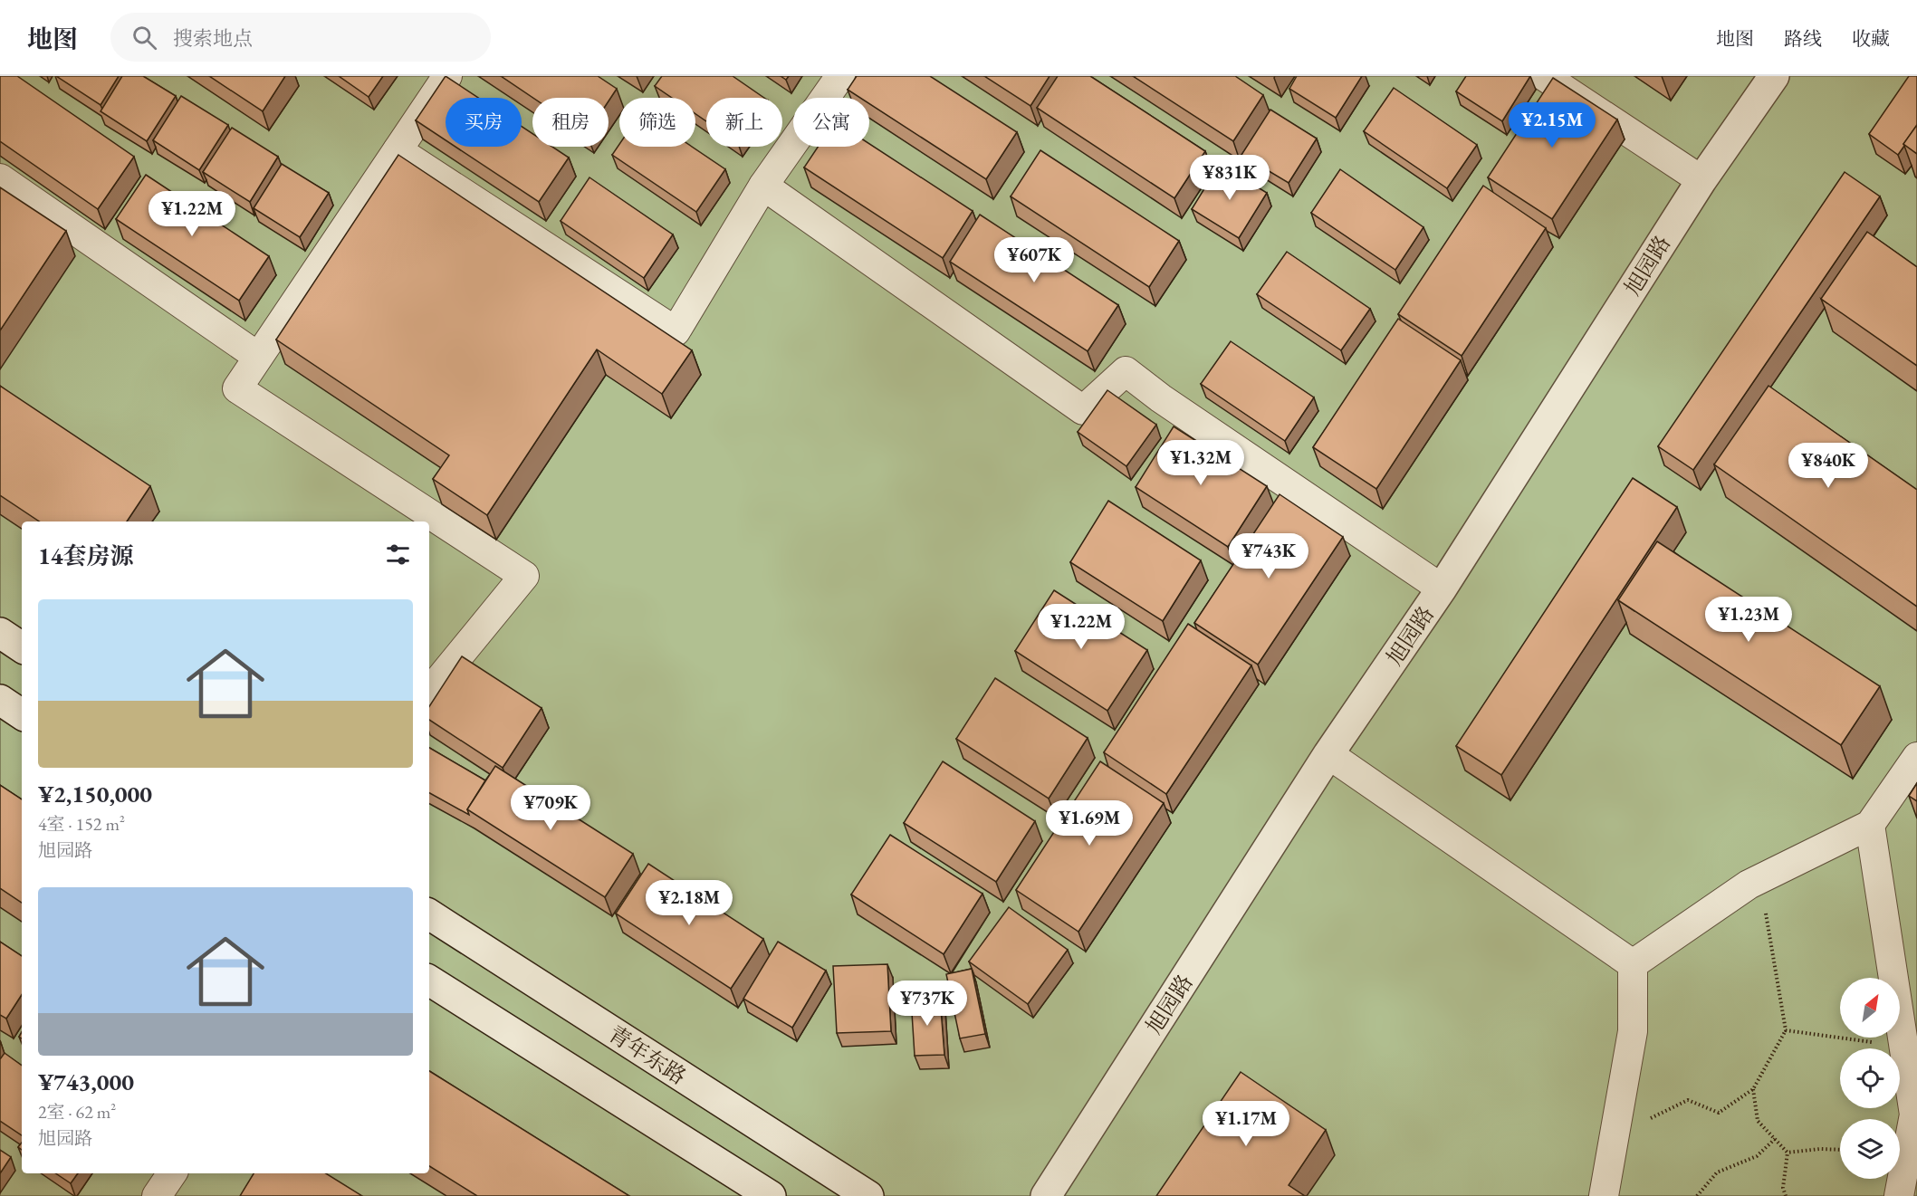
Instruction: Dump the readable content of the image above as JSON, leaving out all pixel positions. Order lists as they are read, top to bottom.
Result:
{
  "streets": {
    "street": ["旭园路", "青年东路"]
  },
  "north": "top right",
  "page": {
    "header": "地图",
    "search": "搜索地点",
    "nav": ["地图", "路线", "收藏"],
    "chip": [
      "买房",
      "租房",
      "筛选",
      "新上",
      "公寓"
    ],
    "price": [
      "¥2.15M",
      "¥831K",
      "¥1.22M",
      "¥607K",
      "¥1.32M",
      "¥840K",
      "¥743K",
      "¥1.23M",
      "¥1.22M",
      "¥709K",
      "¥1.69M",
      "¥2.18M",
      "¥737K",
      "¥1.17M"
    ],
    "heading": "14套房源",
    "list": [
      {
        "name": "¥2,150,000",
        "note": "4室 · 152 m² · 旭园路"
      },
      {
        "name": "¥743,000",
        "note": "2室 · 62 m² · 旭园路"
      }
    ]
  }
}
